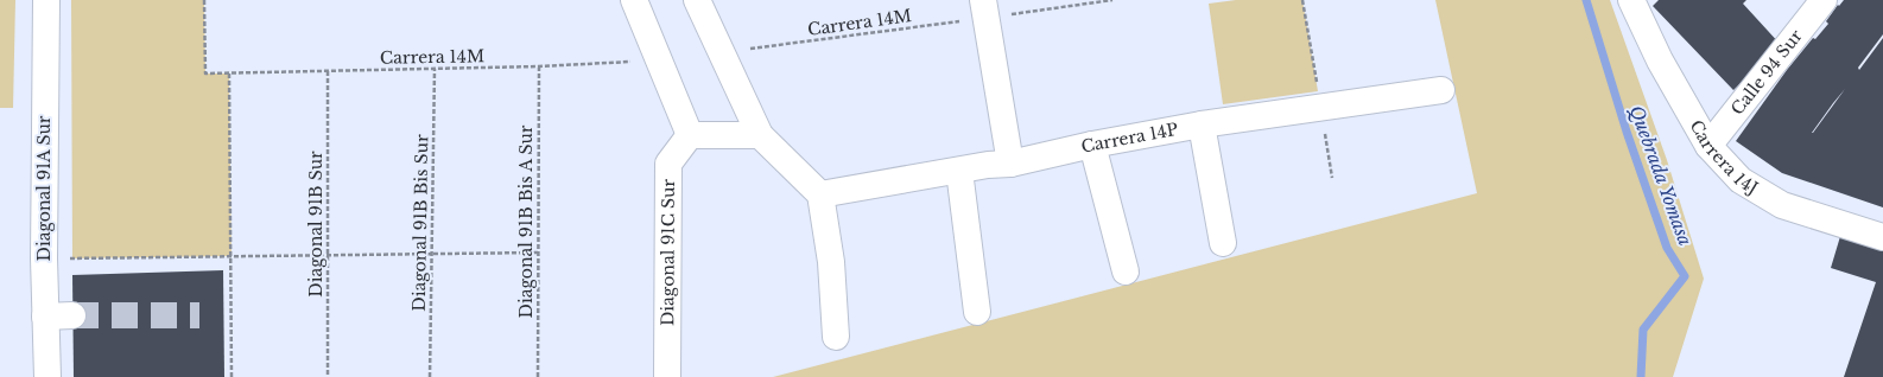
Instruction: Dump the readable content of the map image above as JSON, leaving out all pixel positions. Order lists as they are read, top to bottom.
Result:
{
  "streets": {
    "street": [
      "Calle 94 Sur",
      "Carrera 14P",
      "Carrera 14J",
      "Diagonal 91A Sur",
      "Diagonal 91C Sur"
    ],
    "path": [
      "Carrera 14M",
      "Diagonal 91B Bis A Sur",
      "Diagonal 91B Bis Sur",
      "Diagonal 91B Sur"
    ]
  },
  "crossings": [
    ["Carrera 14M", "Diagonal 91B Bis A Sur"],
    ["Carrera 14M", "Diagonal 91B Bis Sur"],
    ["Carrera 14M", "Diagonal 91B Sur"],
    ["Calle 94 Sur", "Carrera 14J"]
  ],
  "water": ["Quebrada Yomasa"]
}
